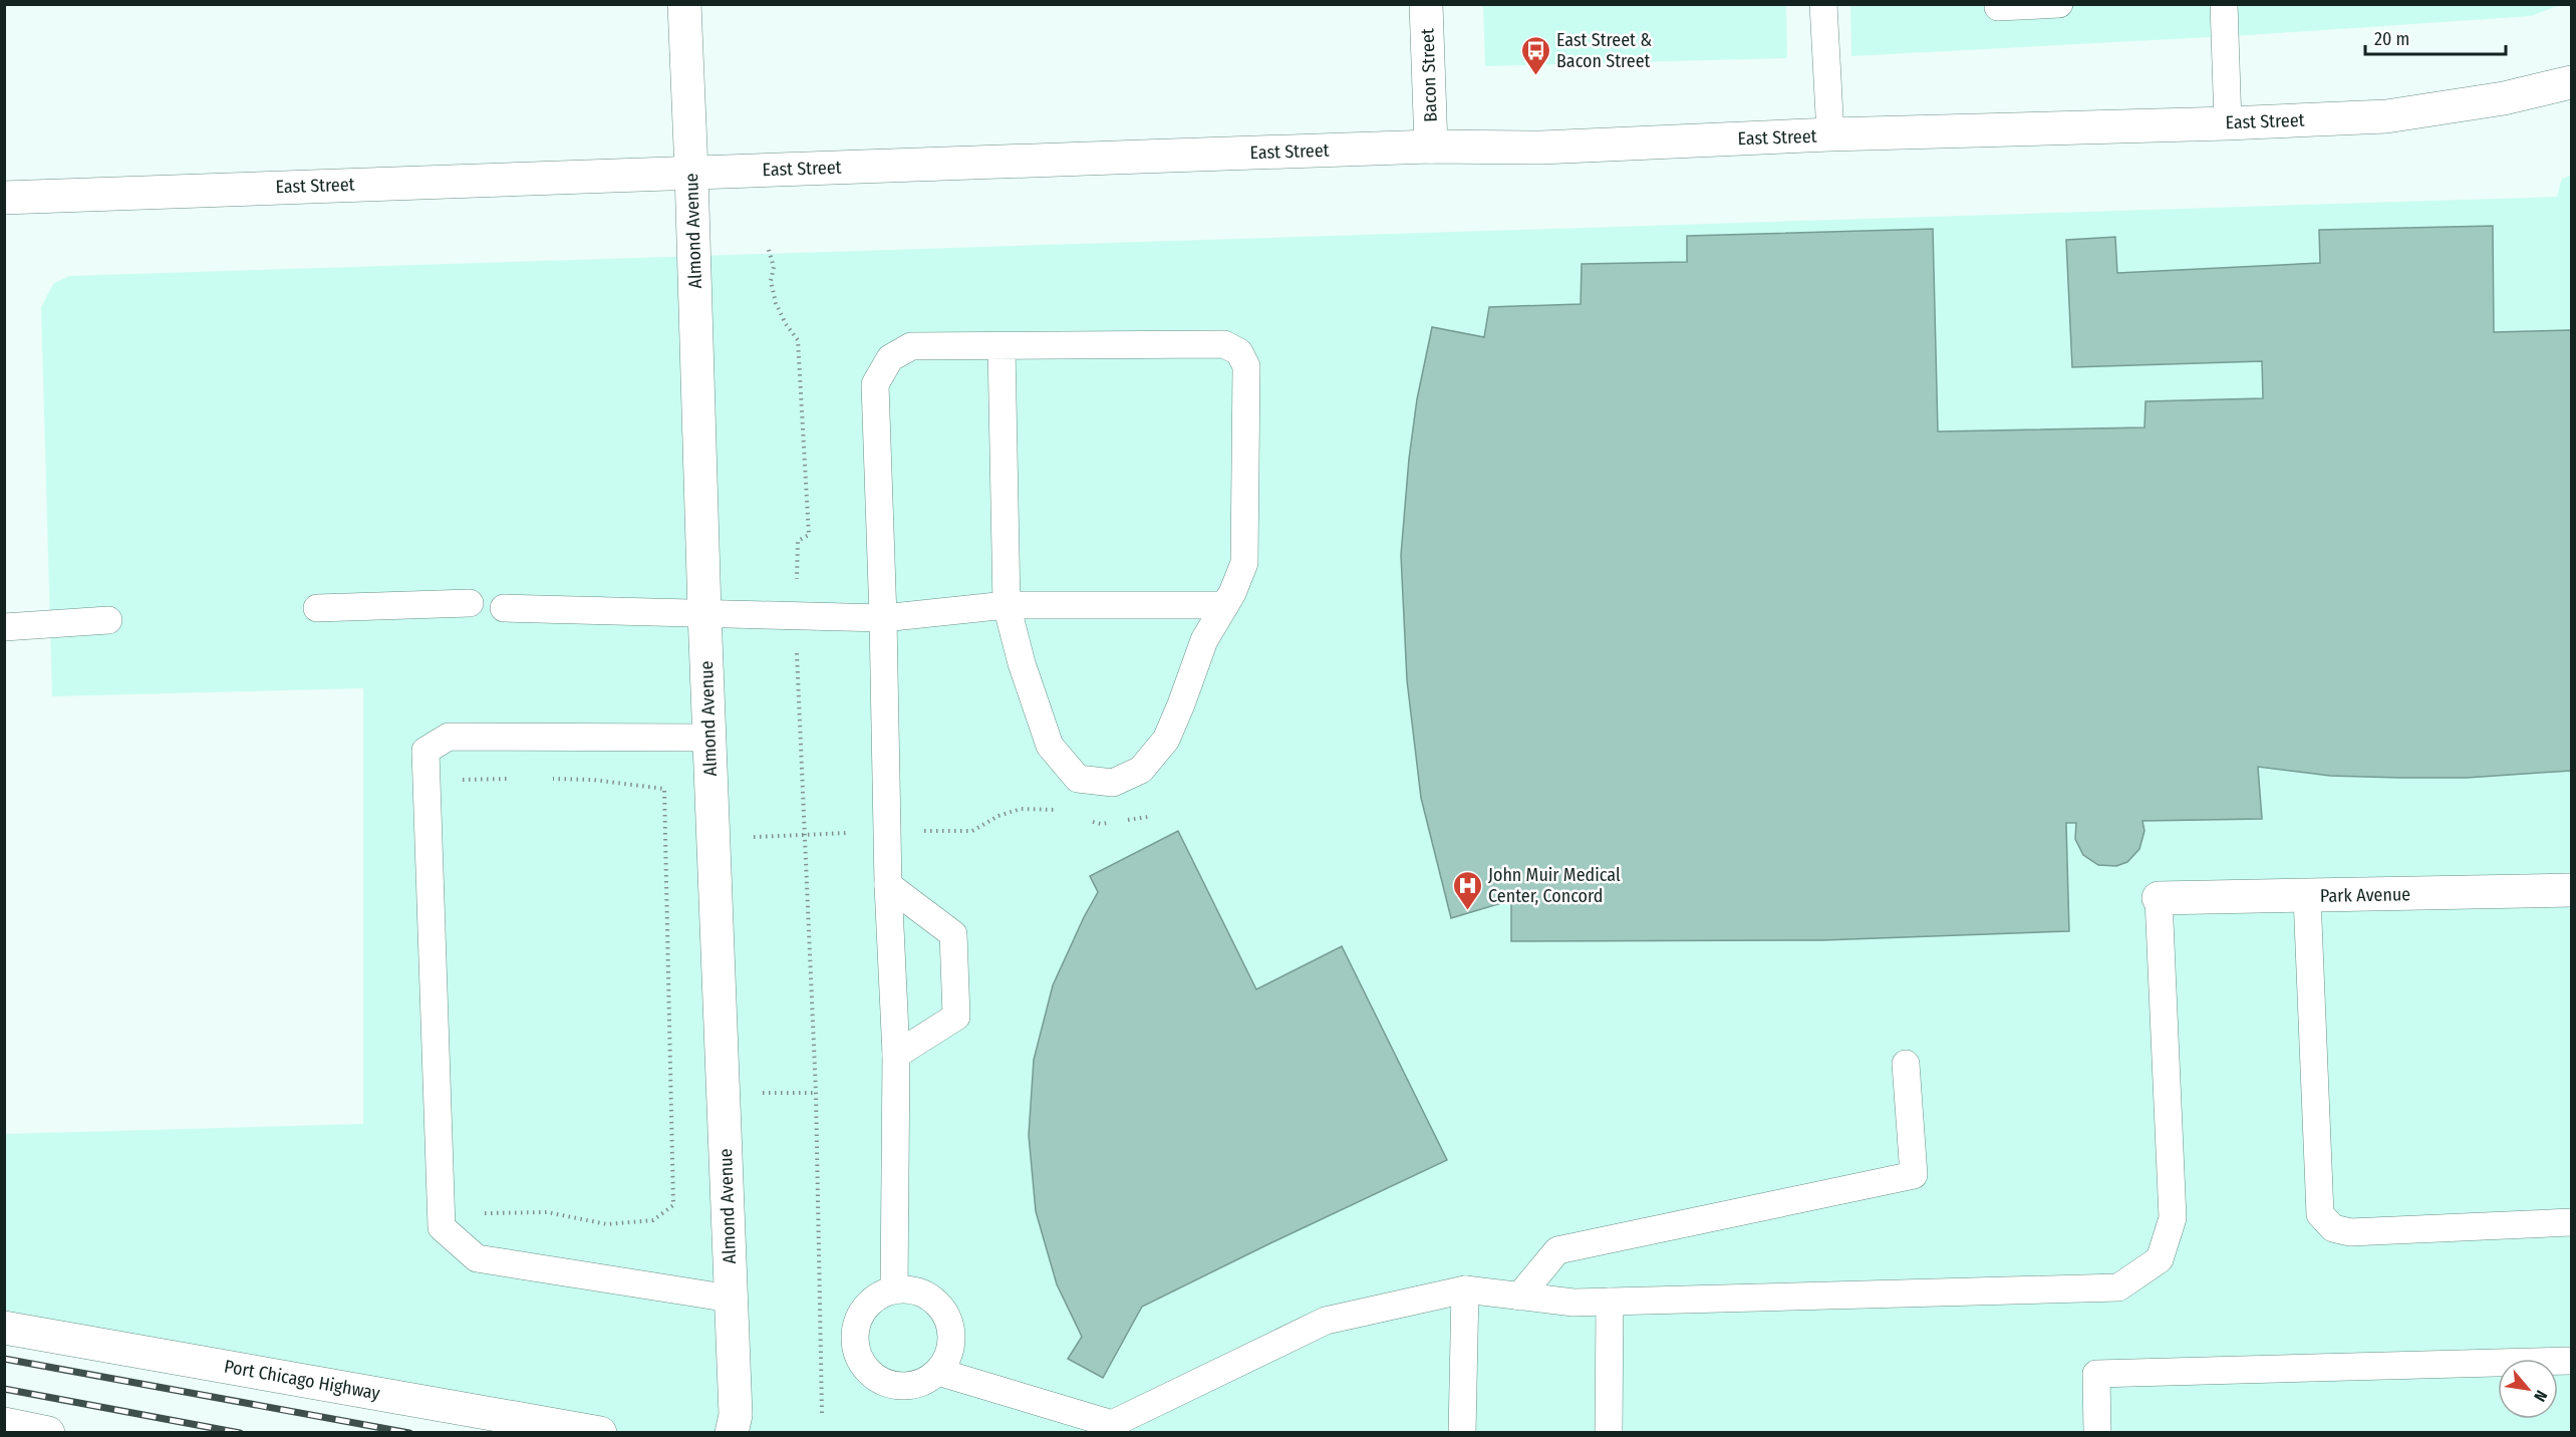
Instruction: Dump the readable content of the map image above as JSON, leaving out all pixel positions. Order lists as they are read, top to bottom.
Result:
{
  "streets": {
    "street": [
      "Bacon Street",
      "East Street",
      "Almond Avenue",
      "Park Avenue",
      "Port Chicago Highway"
    ]
  },
  "crossings": [
    ["Bacon Street", "East Street"],
    ["East Street", "Almond Avenue"]
  ],
  "places": {
    "bus stop": ["East Street & Bacon Street"],
    "hospital": ["John Muir Medical Center, Concord"]
  },
  "scale_bar": "20 m",
  "north": "bottom right"
}
